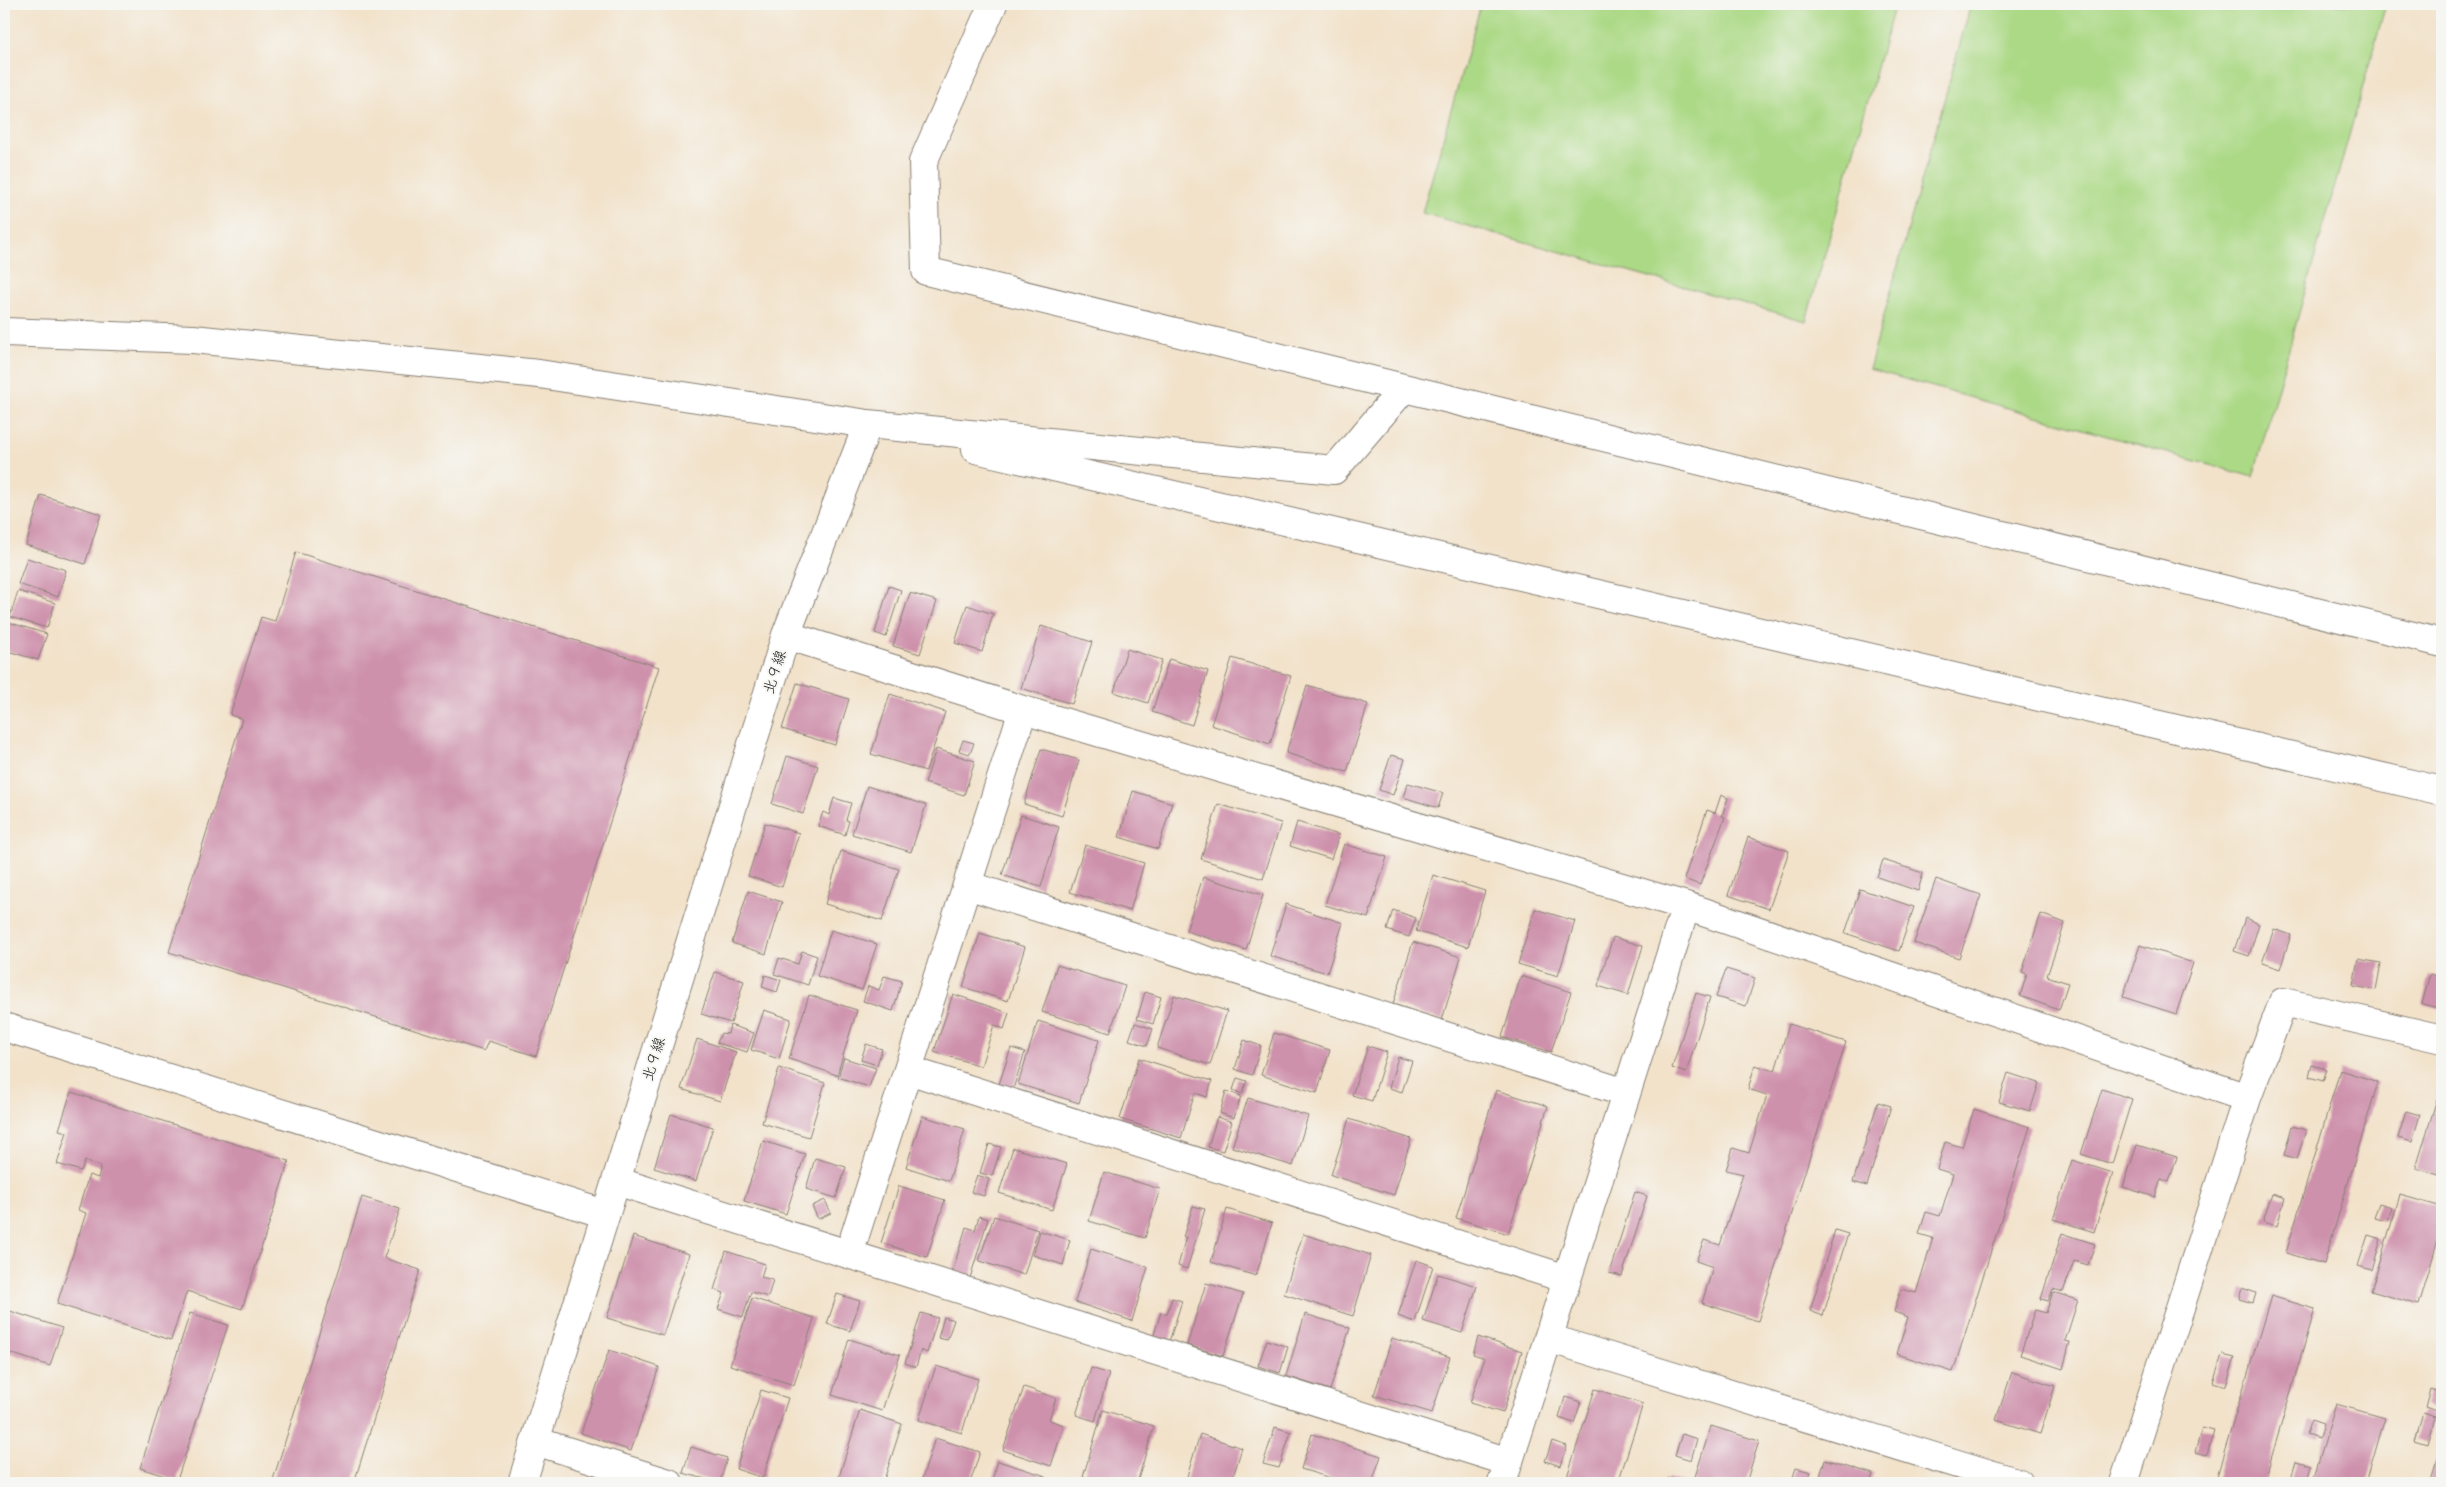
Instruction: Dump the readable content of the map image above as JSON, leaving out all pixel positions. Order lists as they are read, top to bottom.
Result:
{
  "streets": {
    "street": ["北９線"]
  }
}
